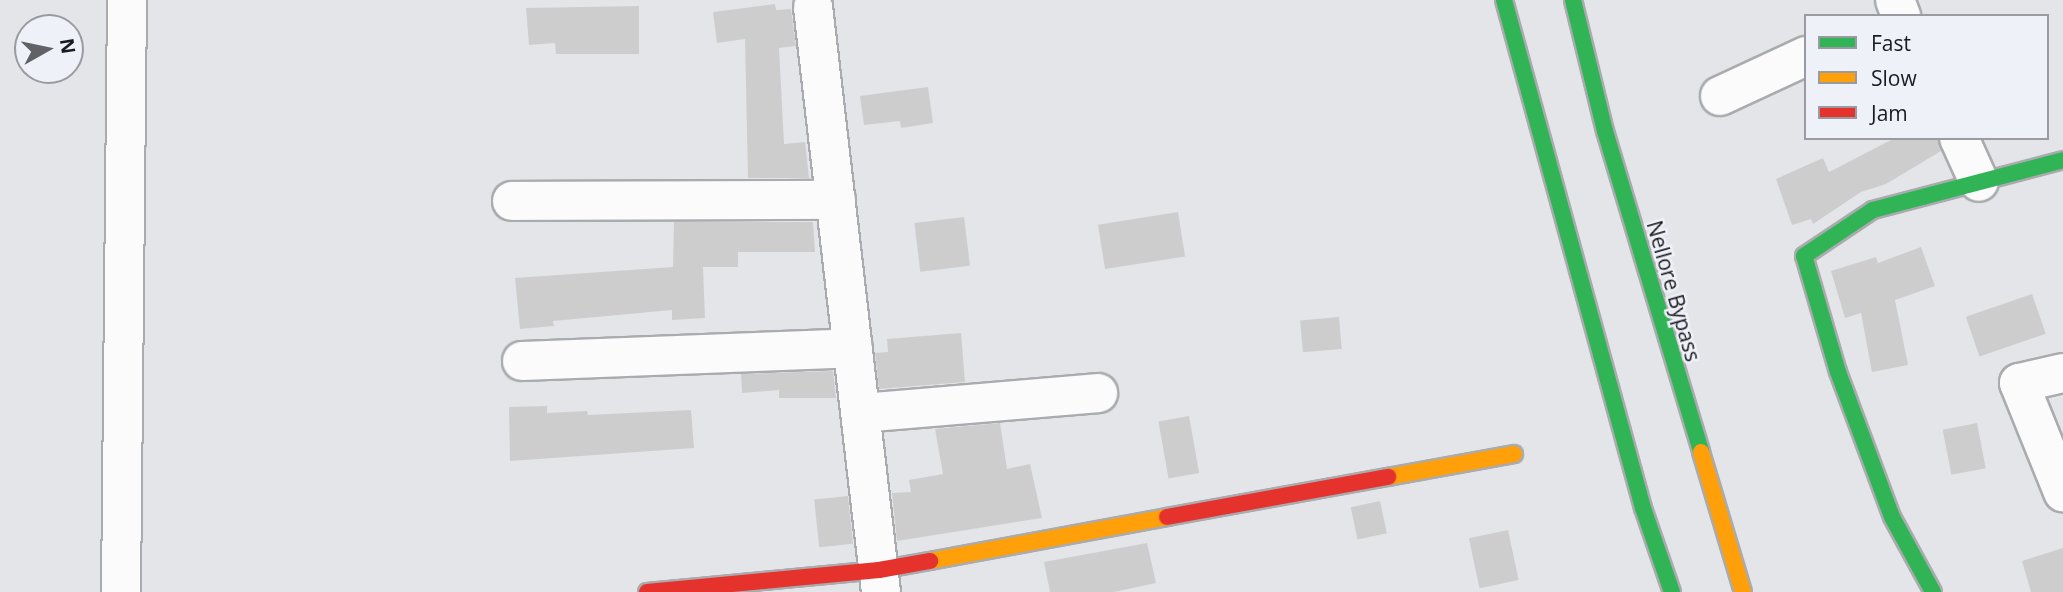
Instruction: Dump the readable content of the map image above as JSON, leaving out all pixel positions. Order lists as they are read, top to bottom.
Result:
{
  "streets": {
    "main road": ["Nellore Bypass"]
  },
  "legend": ["Fast", "Slow", "Jam"],
  "north": "right"
}
